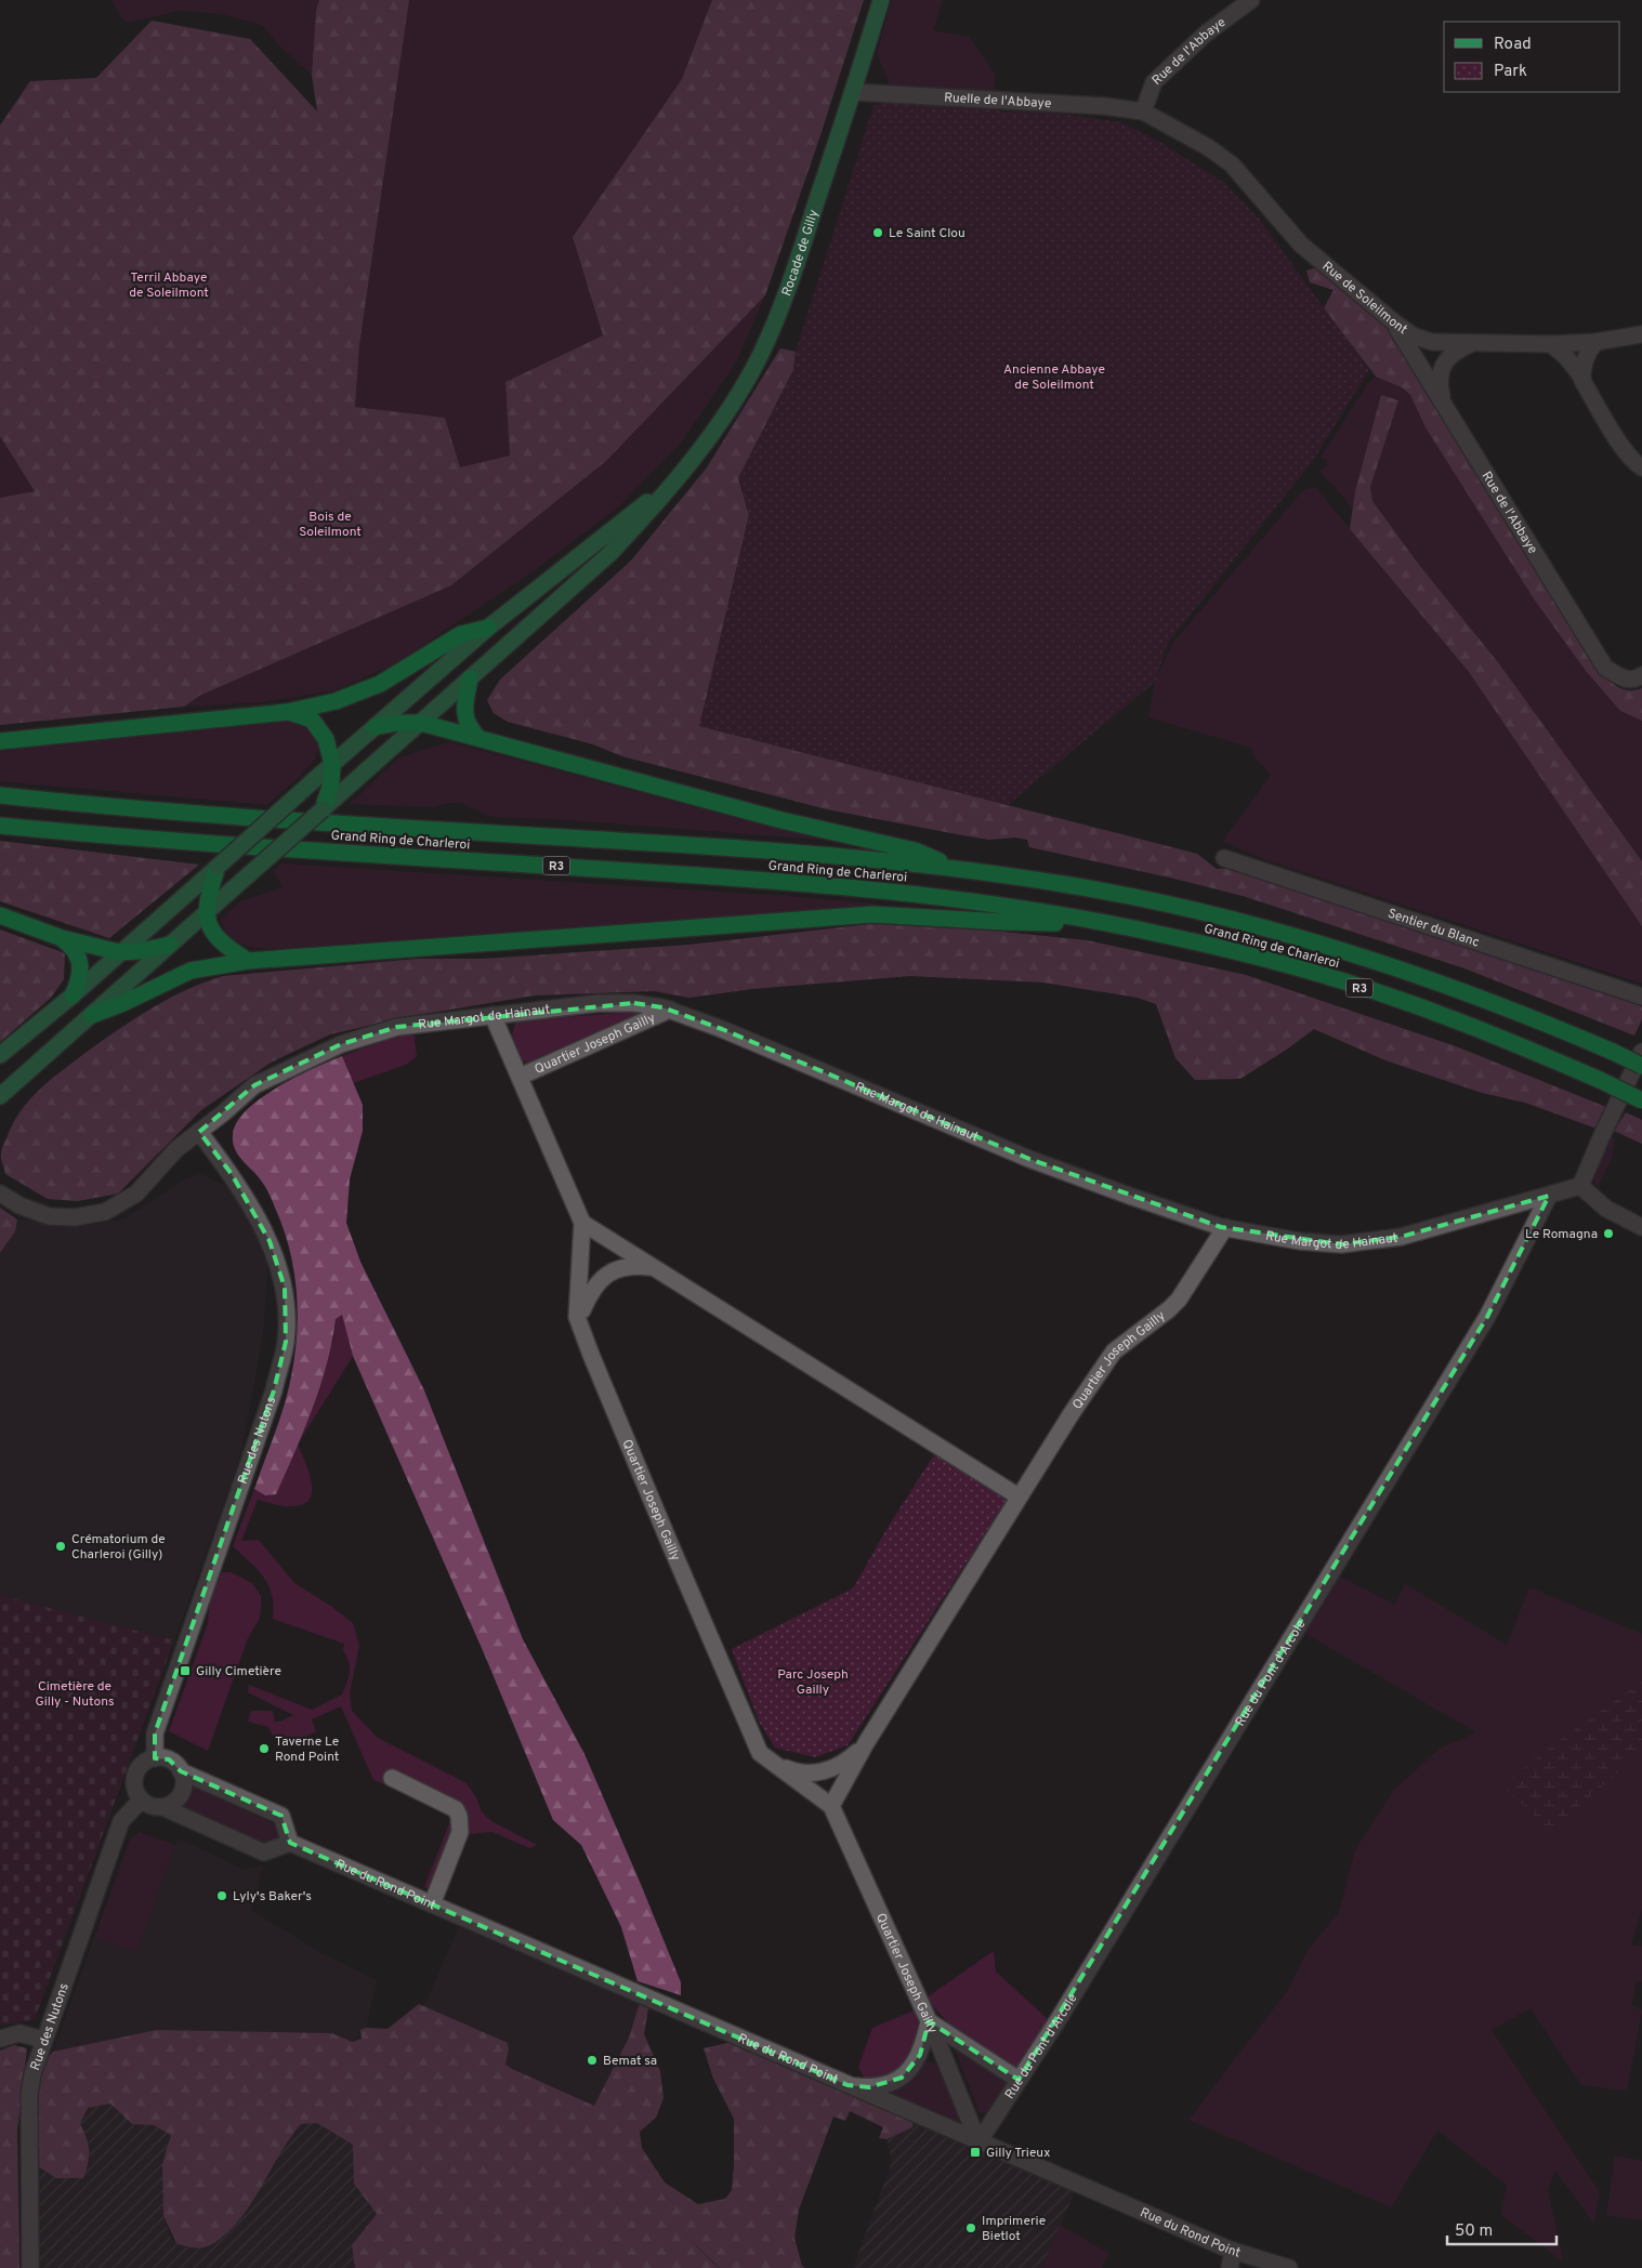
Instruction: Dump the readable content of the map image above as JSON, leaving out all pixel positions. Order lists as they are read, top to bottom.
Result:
{
  "streets": {
    "highway": ["Grand Ring de Charleroi", "R3"],
    "main road": ["Rocade de Gilly"],
    "street": [
      "Rue de l'Abbaye",
      "Ruelle de l'Abbaye",
      "Rue de Soleilmont",
      "Sentier du Blanc",
      "Rue Margot de Hainaut",
      "Quartier Joseph Gailly",
      "Rue des Nutons",
      "Rue du Pont d'Arcole",
      "Rue du Rond Point"
    ]
  },
  "crossings": [
    ["Rue de l'Abbaye", "Ruelle de l'Abbaye"],
    ["Rue de l'Abbaye", "Rue de Soleilmont"],
    ["Ruelle de l'Abbaye", "Rocade de Gilly"],
    ["Ruelle de l'Abbaye", "Rue de Soleilmont"],
    ["Rue Margot de Hainaut", "Quartier Joseph Gailly"],
    ["Rue Margot de Hainaut", "Rue des Nutons"],
    ["Rue Margot de Hainaut", "Rue du Pont d'Arcole"],
    ["Quartier Joseph Gailly", "Rue du Pont d'Arcole"],
    ["Quartier Joseph Gailly", "Rue du Rond Point"],
    ["Rue du Pont d'Arcole", "Rue du Rond Point"]
  ],
  "parks": [
    "Terril Abbaye de Soleilmont",
    "Ancienne Abbaye de Soleilmont",
    "Bois de Soleilmont",
    "Parc Joseph Gailly",
    "Cimetière de Gilly - Nutons"
  ],
  "places": {
    "other": [
      "Le Saint Clou",
      "Le Romagna",
      "Crématorium de Charleroi (Gilly)",
      "Taverne Le Rond Point",
      "Lyly's Baker's",
      "Bemat sa",
      "Imprimerie Bietlot"
    ],
    "transit": ["Gilly Cimetière", "Gilly Trieux"]
  },
  "legend": ["Road", "Park"],
  "scale_bar": "50 m"
}
